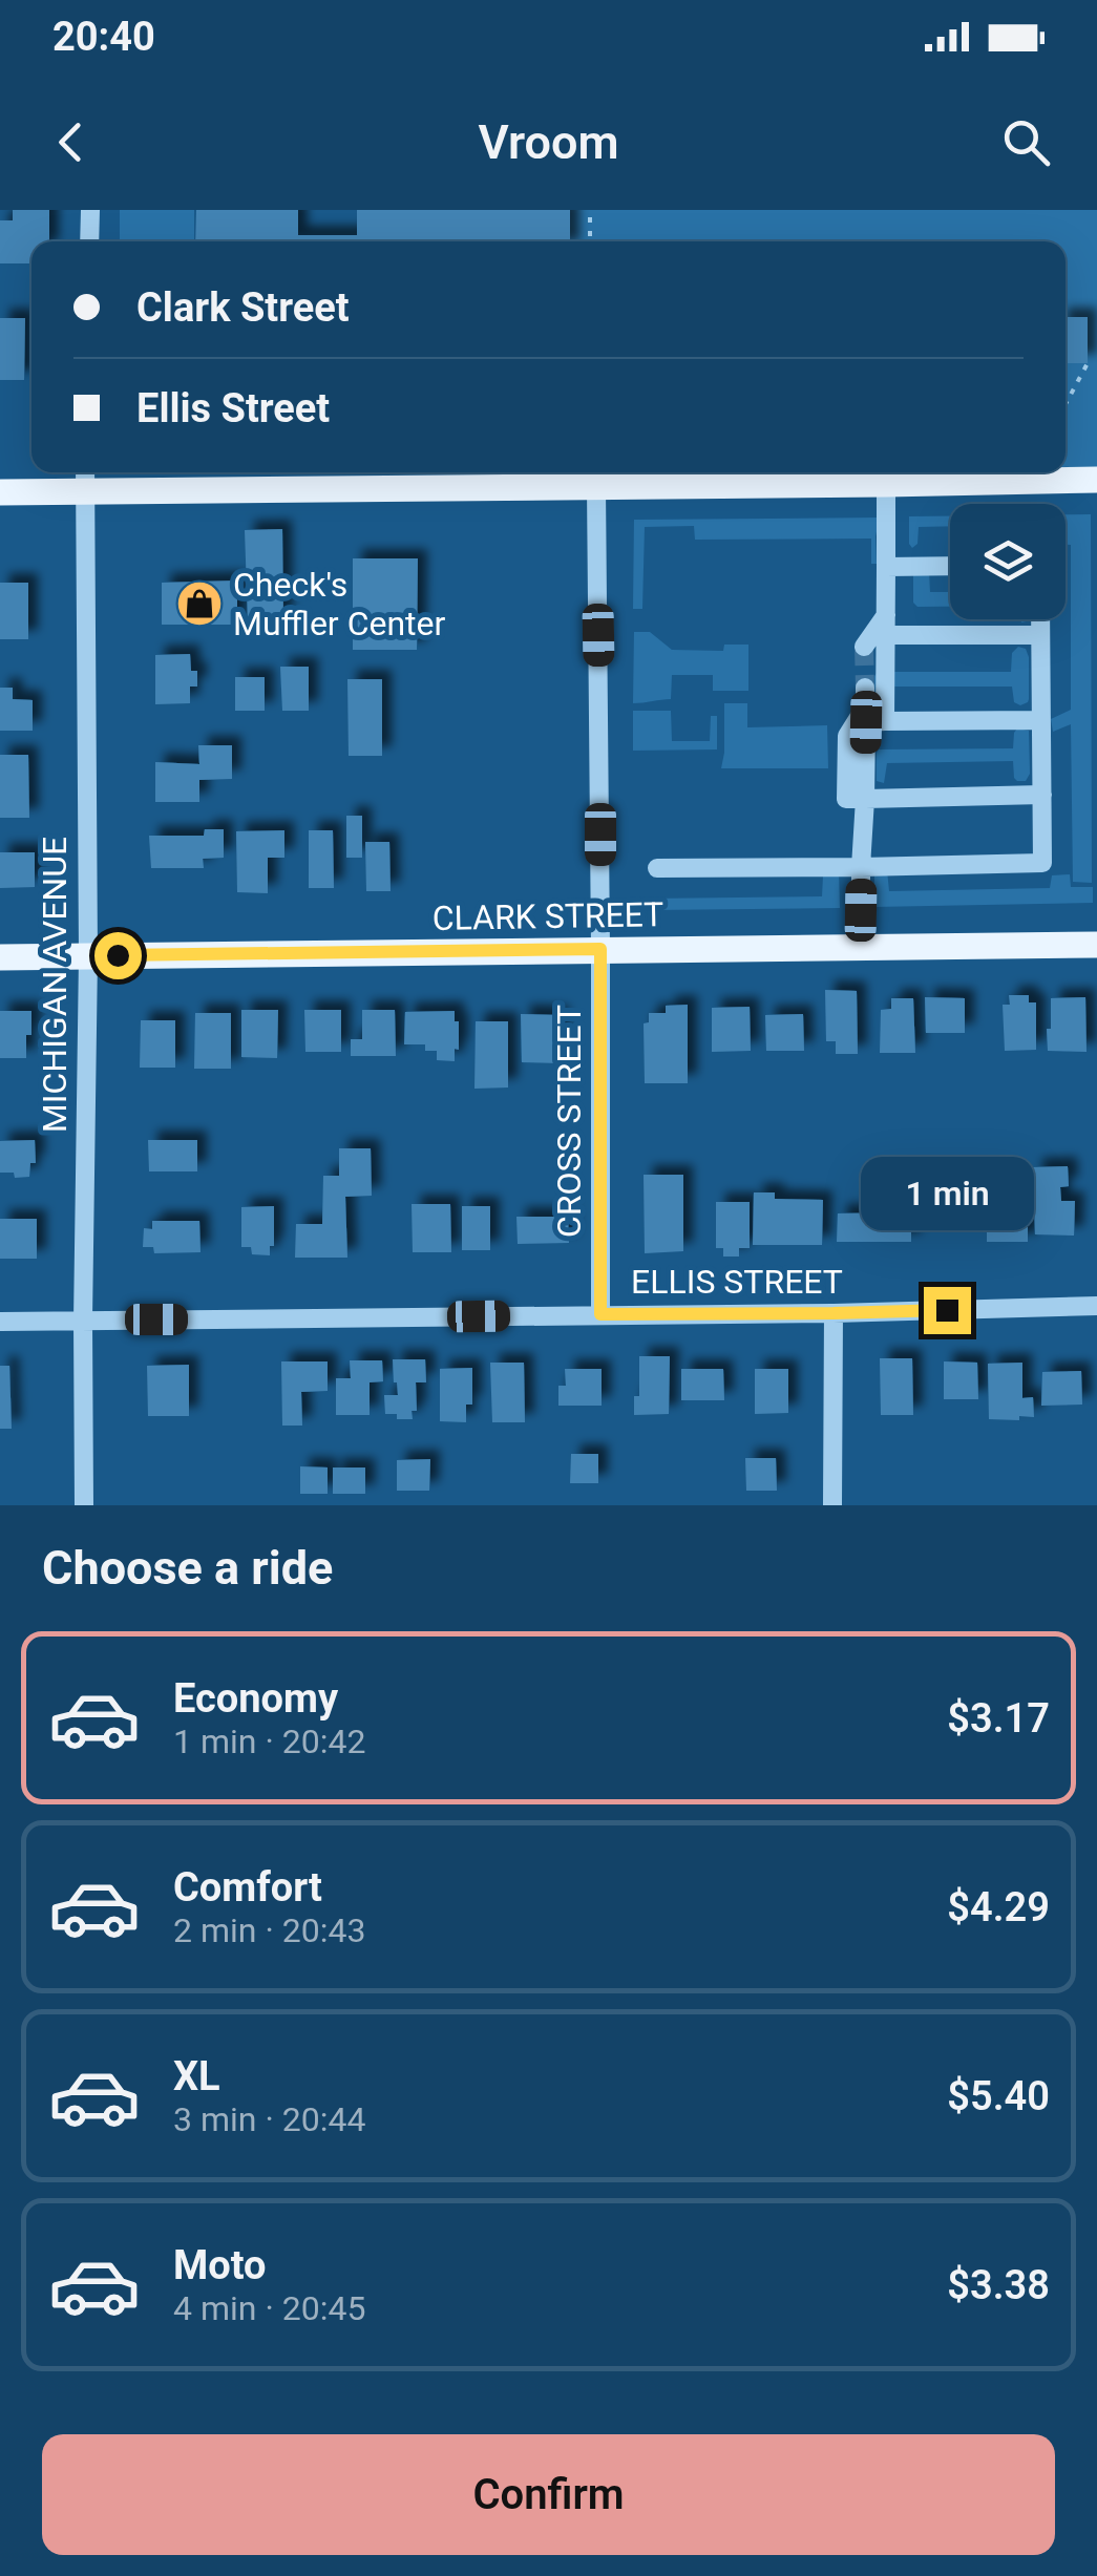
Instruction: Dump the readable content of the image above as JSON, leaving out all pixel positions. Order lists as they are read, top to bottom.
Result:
{
  "streets": {
    "main road": ["CLARK STREET"],
    "street": ["MICHIGAN AVENUE", "CROSS STREET", "ELLIS STREET"]
  },
  "crossings": [
    ["CLARK STREET", "MICHIGAN AVENUE"],
    ["CLARK STREET", "CROSS STREET"],
    ["MICHIGAN AVENUE", "ELLIS STREET"],
    ["CROSS STREET", "ELLIS STREET"]
  ],
  "places": {
    "shop": ["Check's Muffler Center"]
  },
  "page": {
    "status": "20:40",
    "header": "Vroom",
    "banner": ["Clark Street", "Ellis Street"],
    "bubble": "1 min",
    "heading": "Choose a ride",
    "list": [
      {
        "name": "Economy",
        "note": "1 min · 20:42",
        "value": "$3.17"
      },
      {
        "name": "Comfort",
        "note": "2 min · 20:43",
        "value": "$4.29"
      },
      {
        "name": "XL",
        "note": "3 min · 20:44",
        "value": "$5.40"
      },
      {
        "name": "Moto",
        "note": "4 min · 20:45",
        "value": "$3.38"
      }
    ],
    "buttons": "Confirm"
  }
}
